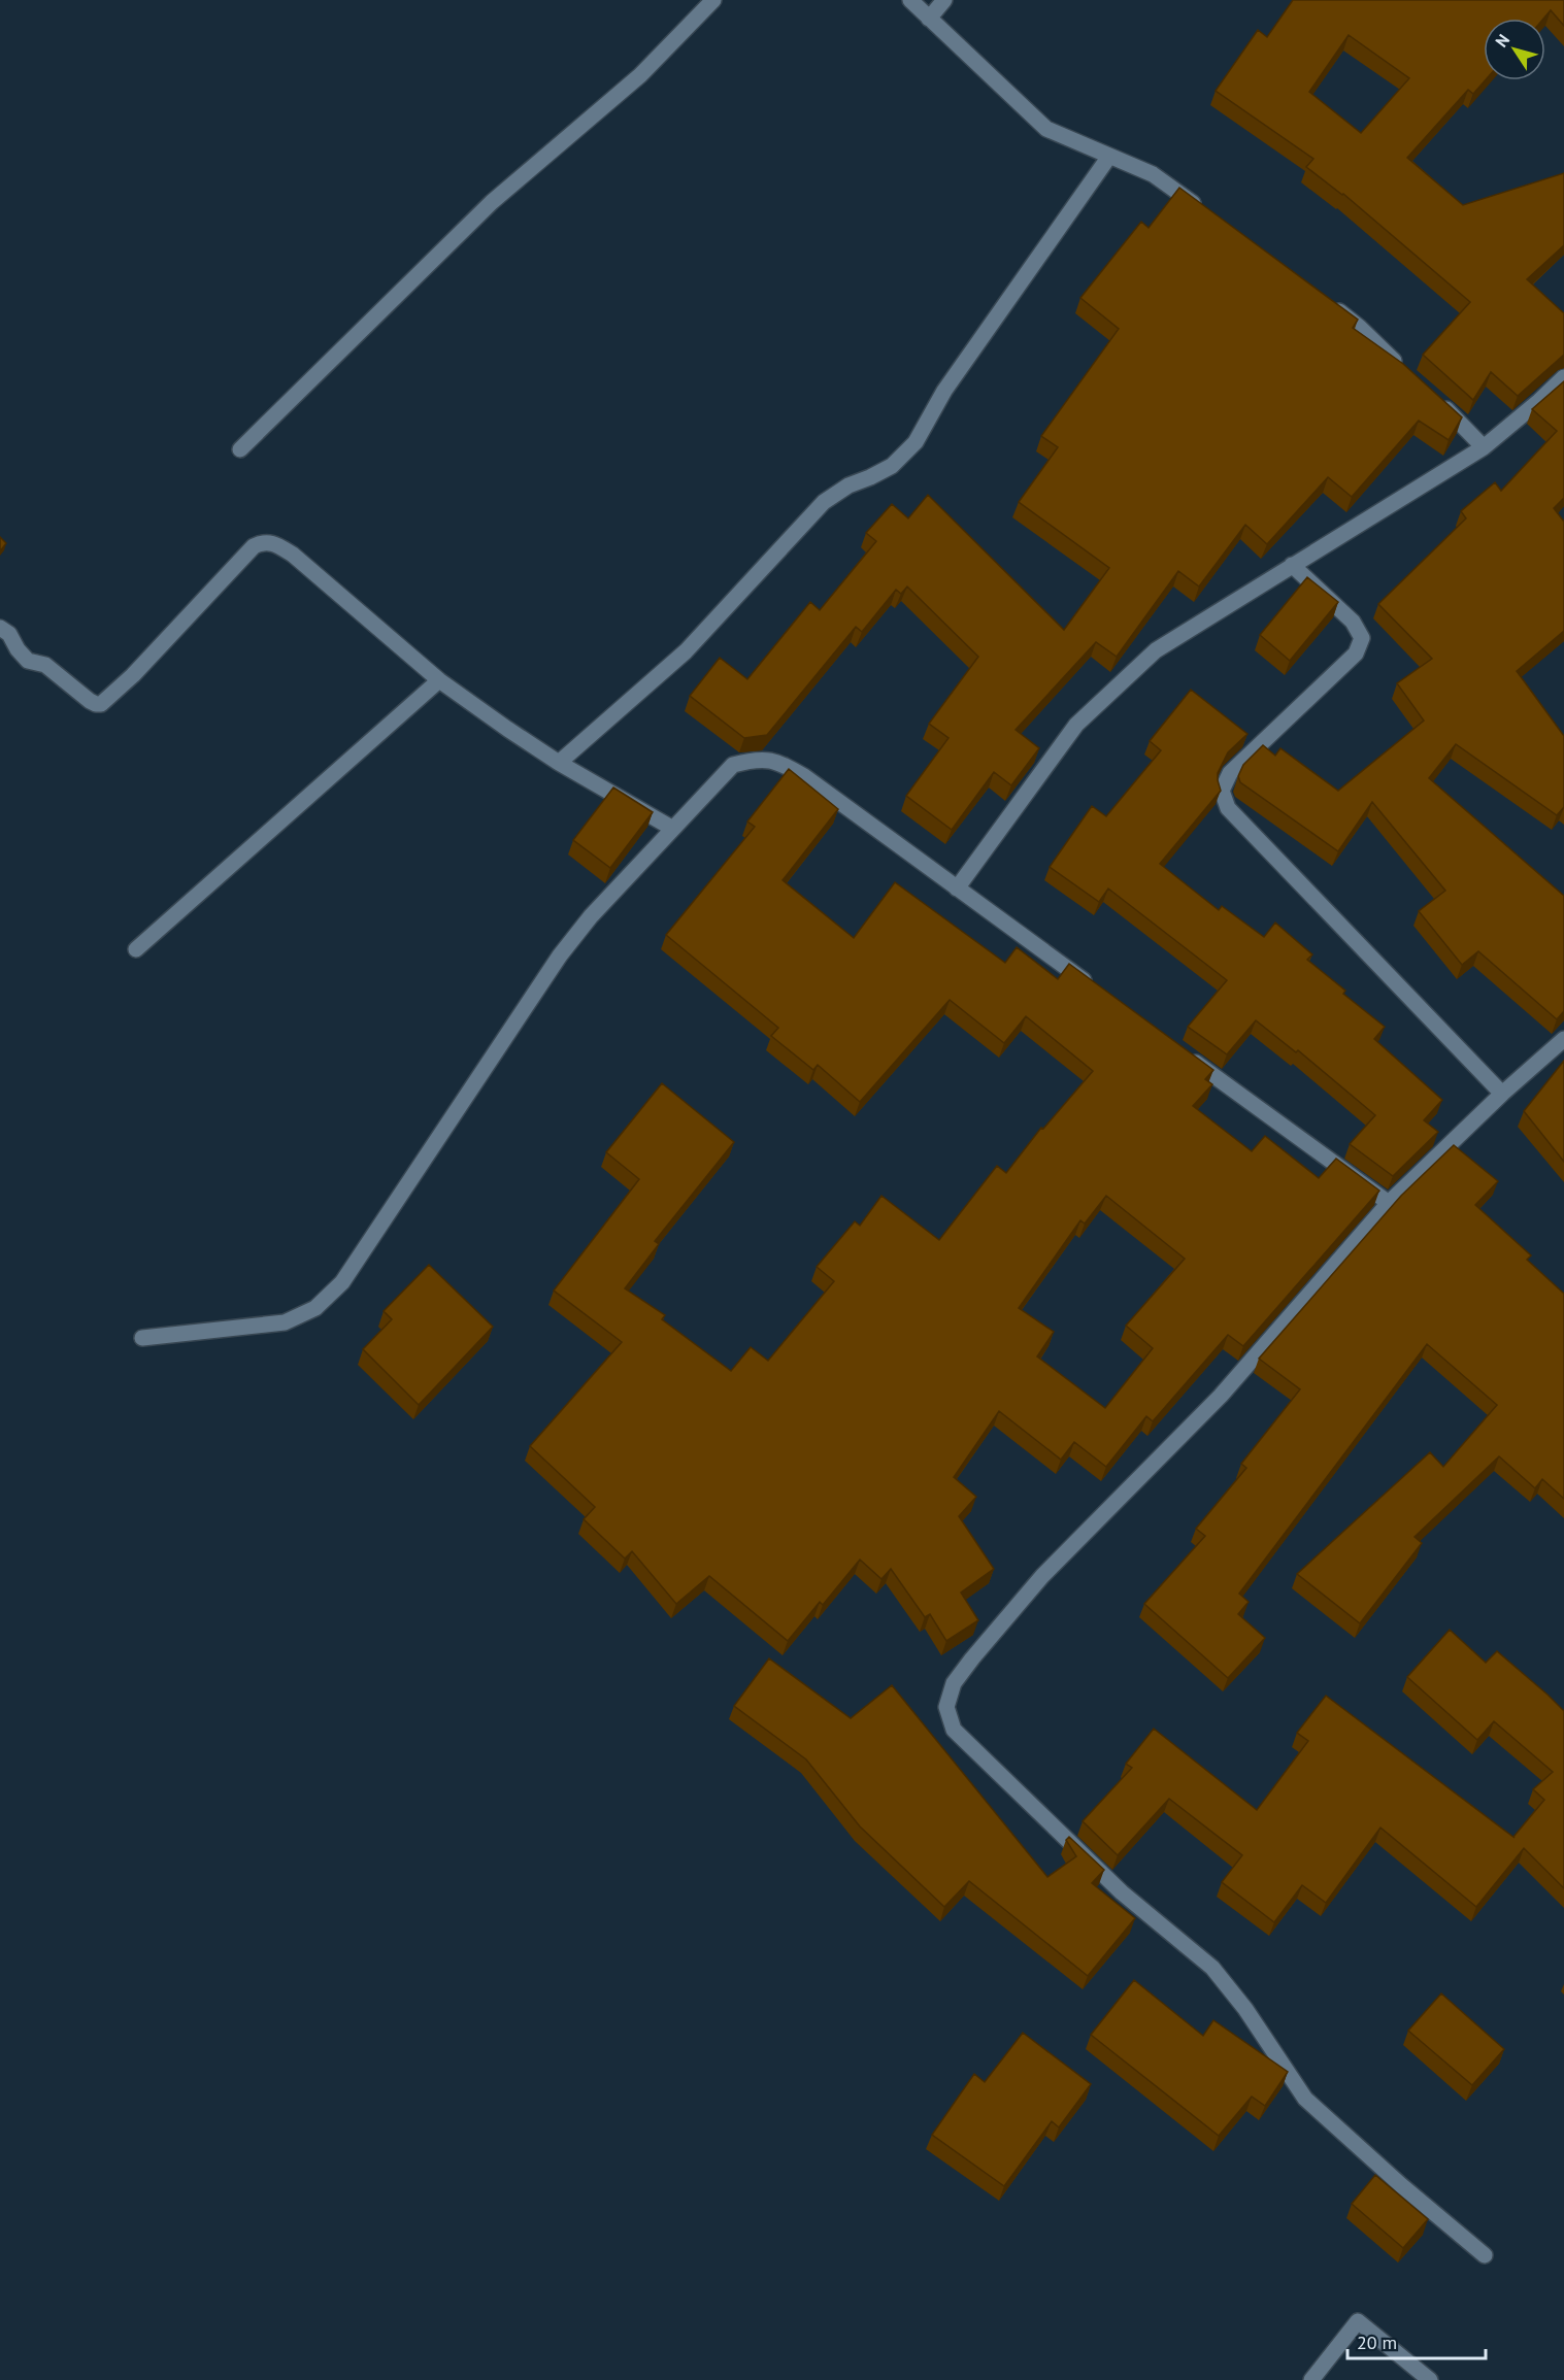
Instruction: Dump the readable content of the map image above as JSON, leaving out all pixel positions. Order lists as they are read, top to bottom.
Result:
{
  "scale_bar": "20 m",
  "north": "top left"
}
